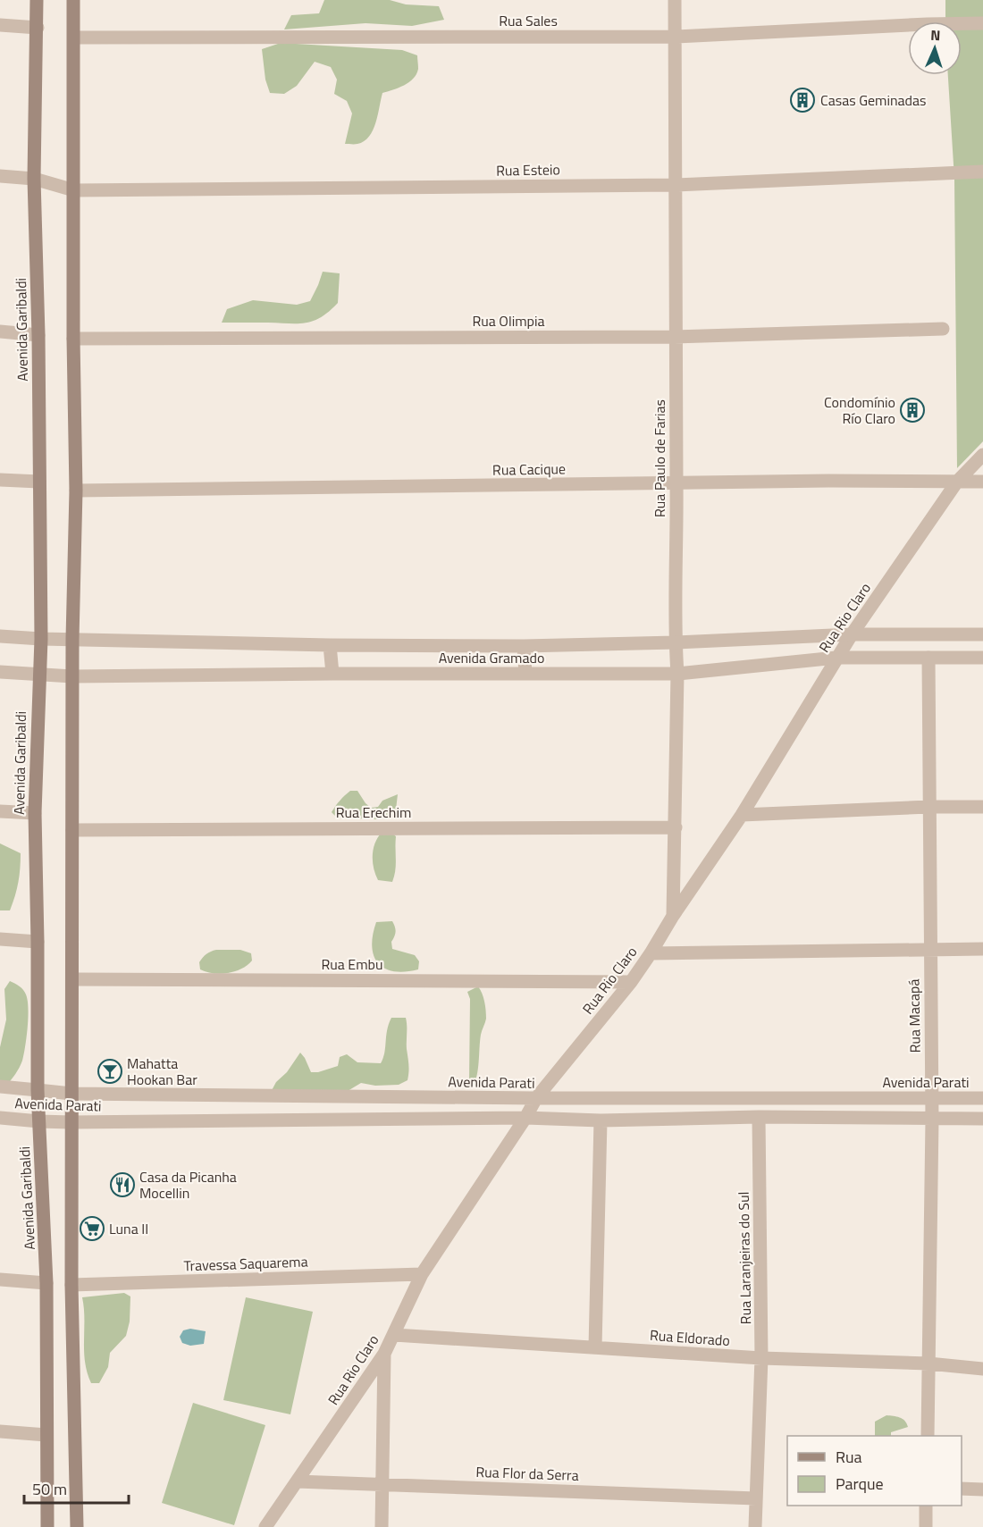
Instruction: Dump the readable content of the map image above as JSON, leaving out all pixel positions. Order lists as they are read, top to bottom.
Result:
{
  "streets": {
    "main road": ["Avenida Garibaldi"],
    "street": [
      "Rua Sales",
      "Rua Esteio",
      "Rua Olimpia",
      "Rua Paulo de Farias",
      "Rua Cacique",
      "Rua Rio Claro",
      "Avenida Gramado",
      "Rua Erechim",
      "Rua Embu",
      "Rua Macapá",
      "Avenida Parati",
      "Rua Laranjeiras do Sul",
      "Travessa Saquarema",
      "Rua Eldorado",
      "Rua Flor da Serra"
    ]
  },
  "crossings": [
    ["Rua Sales", "Rua Paulo de Farias"],
    ["Rua Esteio", "Avenida Garibaldi"],
    ["Rua Esteio", "Rua Paulo de Farias"],
    ["Rua Olimpia", "Rua Paulo de Farias"],
    ["Avenida Garibaldi", "Avenida Gramado"],
    ["Avenida Garibaldi", "Avenida Parati"],
    ["Rua Paulo de Farias", "Rua Cacique"],
    ["Rua Paulo de Farias", "Rua Rio Claro"],
    ["Rua Paulo de Farias", "Avenida Gramado"],
    ["Rua Paulo de Farias", "Rua Erechim"],
    ["Rua Cacique", "Rua Rio Claro"],
    ["Rua Rio Claro", "Avenida Gramado"],
    ["Rua Rio Claro", "Rua Embu"],
    ["Rua Rio Claro", "Avenida Parati"],
    ["Rua Rio Claro", "Travessa Saquarema"],
    ["Rua Rio Claro", "Rua Eldorado"],
    ["Rua Rio Claro", "Rua Flor da Serra"],
    ["Avenida Gramado", "Rua Macapá"],
    ["Rua Macapá", "Avenida Parati"],
    ["Rua Macapá", "Rua Eldorado"],
    ["Avenida Parati", "Rua Laranjeiras do Sul"],
    ["Rua Laranjeiras do Sul", "Rua Eldorado"],
    ["Rua Laranjeiras do Sul", "Rua Flor da Serra"]
  ],
  "places": {
    "building": ["Casas Geminadas", "Condomínio Río Claro"],
    "bar": ["Mahatta Hookan Bar"],
    "restaurant": ["Casa da Picanha Mocellin"],
    "supermarket": ["Luna II"]
  },
  "legend": ["Rua", "Parque"],
  "scale_bar": "50 m",
  "north": "top"
}
